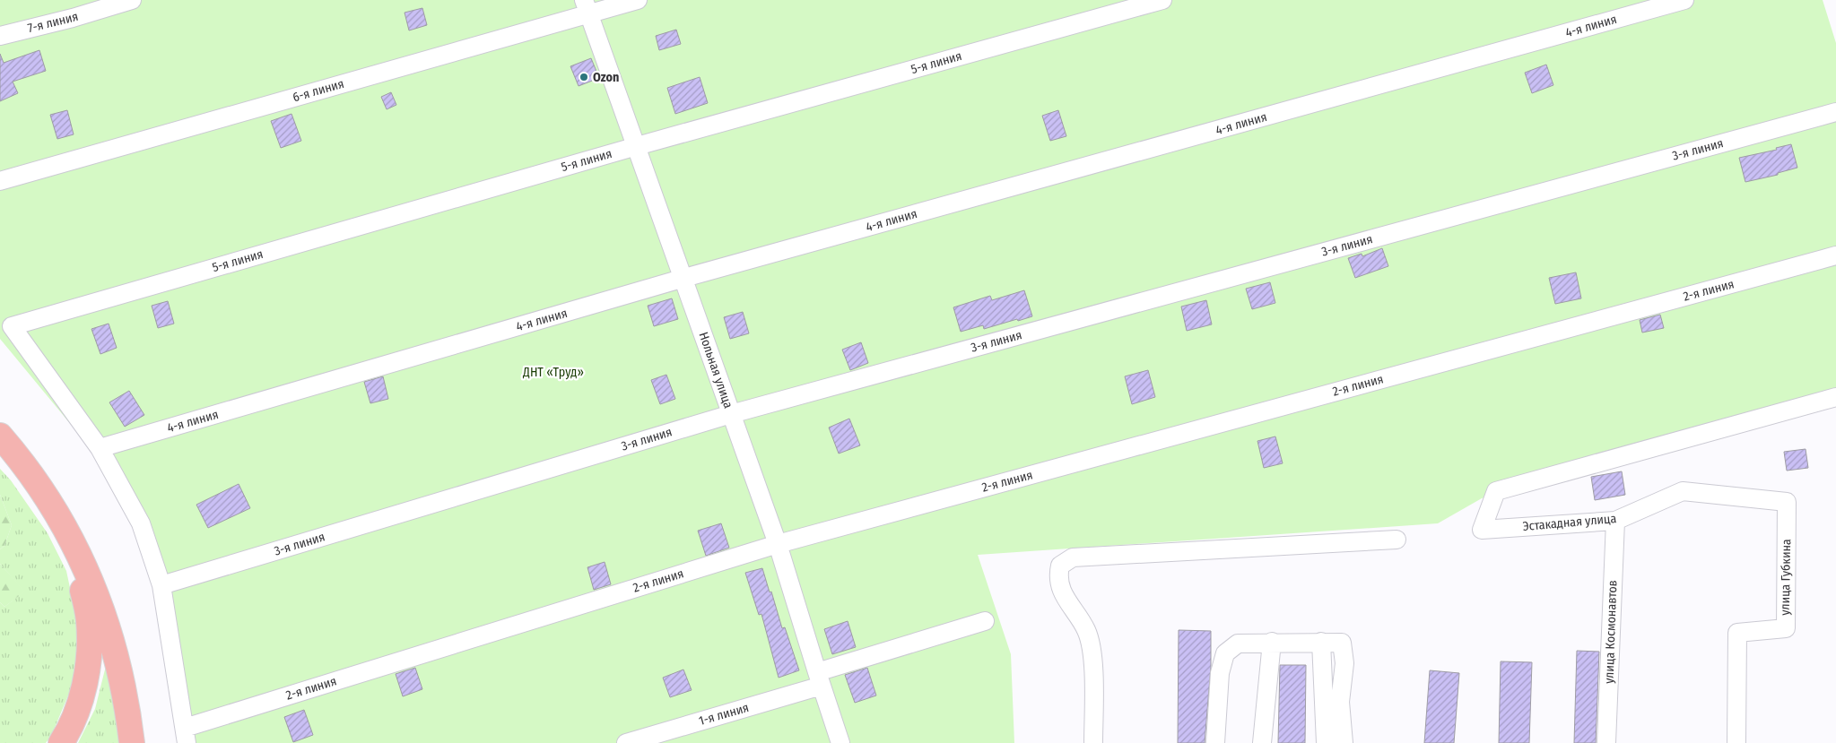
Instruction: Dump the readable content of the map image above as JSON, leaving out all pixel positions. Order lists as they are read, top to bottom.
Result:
{
  "streets": {
    "street": [
      "7-я линия",
      "4-я линия",
      "5-я линия",
      "6-я линия",
      "3-я линия",
      "2-я линия",
      "Нольная улица",
      "Эстакадная улица",
      "улица Губкина",
      "улица Космонавтов",
      "1-я линия"
    ]
  },
  "crossings": [
    ["4-я линия", "5-я линия"],
    ["4-я линия", "Нольная улица"],
    ["5-я линия", "Нольная улица"],
    ["6-я линия", "Нольная улица"],
    ["3-я линия", "Нольная улица"],
    ["2-я линия", "Нольная улица"],
    ["Нольная улица", "1-я линия"],
    ["Эстакадная улица", "улица Губкина"],
    ["Эстакадная улица", "улица Космонавтов"]
  ],
  "parks": ["ДНТ «Труд»"],
  "places": ["Ozon"]
}
